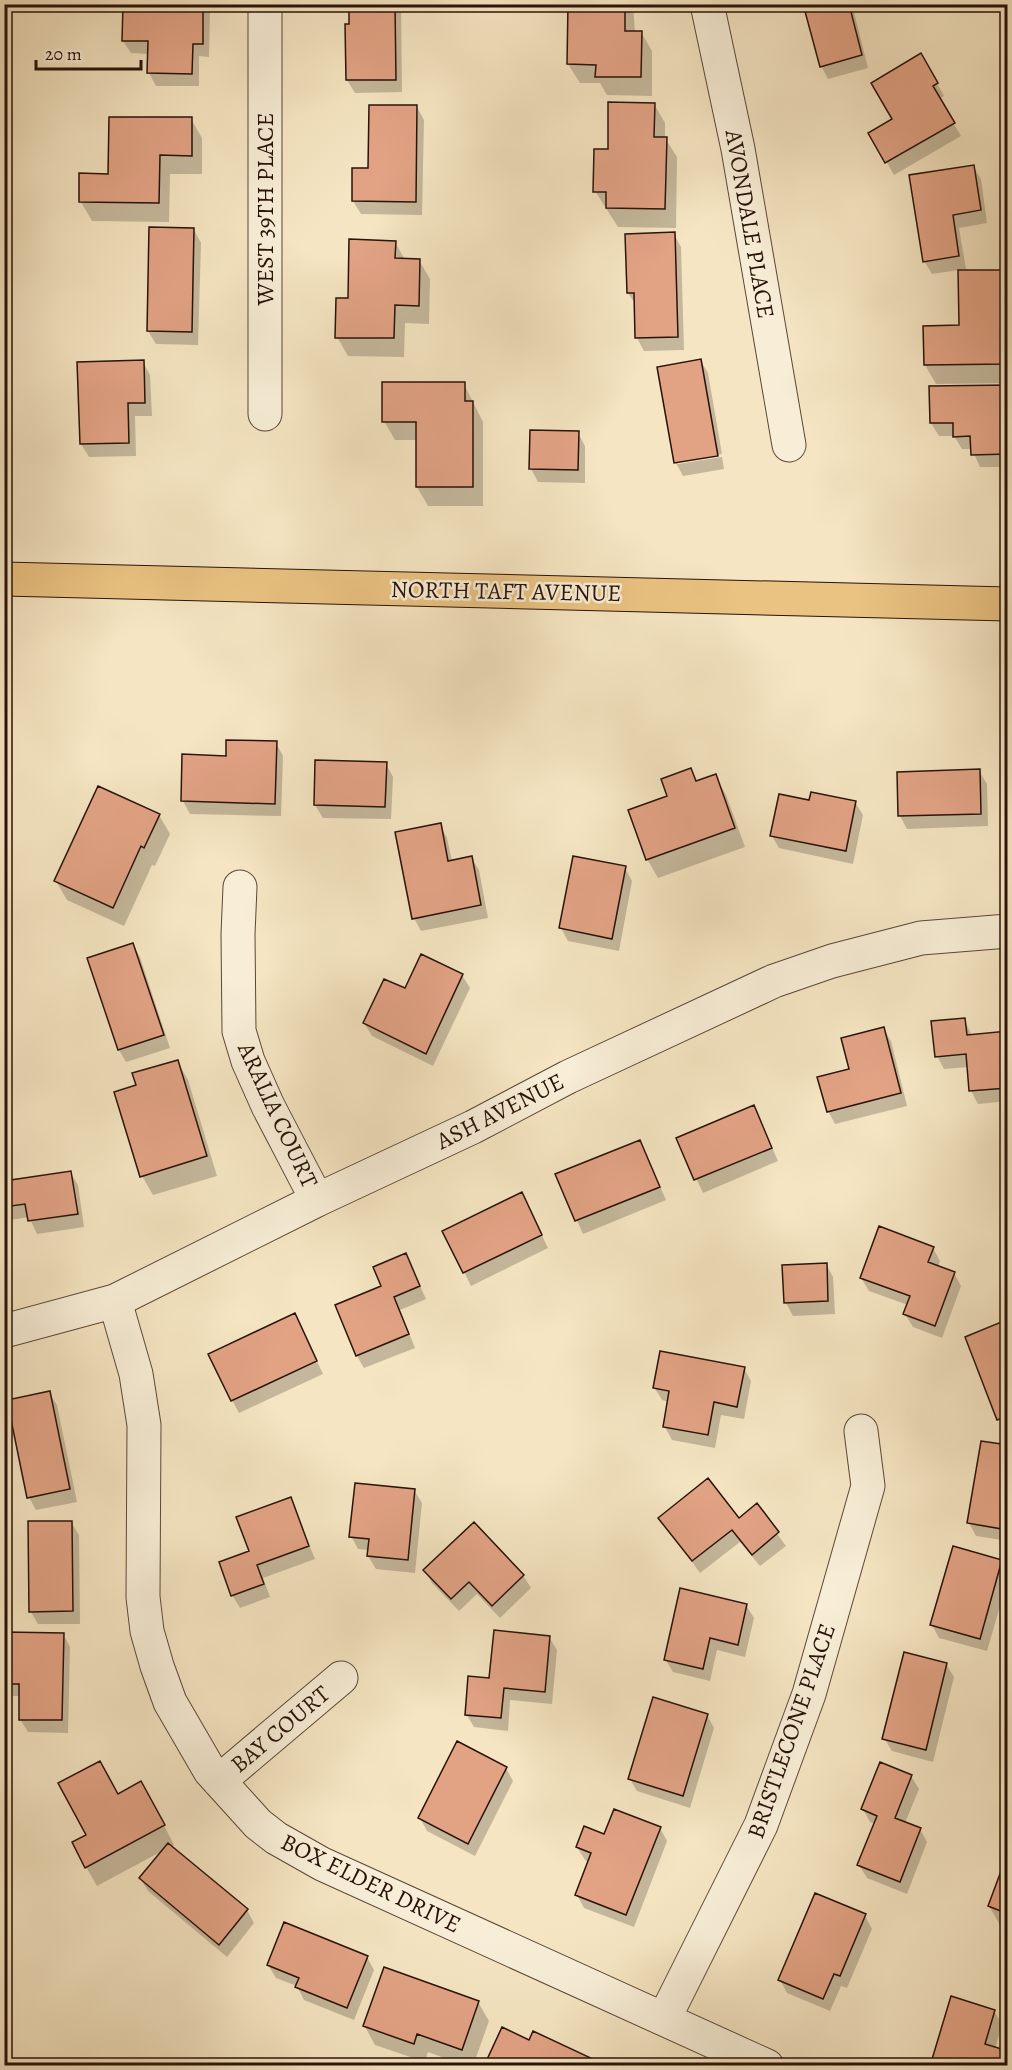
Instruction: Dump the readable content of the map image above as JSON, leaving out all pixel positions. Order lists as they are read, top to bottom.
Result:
{
  "streets": {
    "main road": ["NORTH TAFT AVENUE"],
    "street": [
      "WEST 39TH PLACE",
      "AVONDALE PLACE",
      "ASH AVENUE",
      "ARALIA COURT",
      "BAY COURT",
      "BRISTLECONE PLACE",
      "BOX ELDER DRIVE"
    ]
  },
  "crossings": [
    ["ASH AVENUE", "ARALIA COURT"],
    ["ASH AVENUE", "BOX ELDER DRIVE"],
    ["BAY COURT", "BOX ELDER DRIVE"],
    ["BRISTLECONE PLACE", "BOX ELDER DRIVE"]
  ],
  "scale_bar": "20 m"
}
